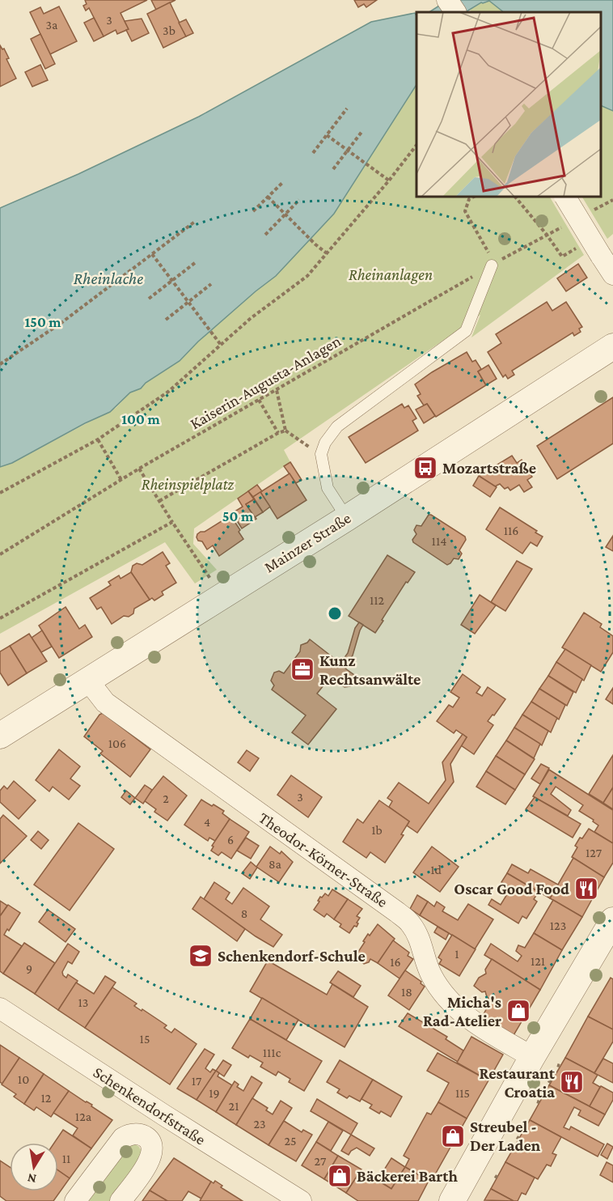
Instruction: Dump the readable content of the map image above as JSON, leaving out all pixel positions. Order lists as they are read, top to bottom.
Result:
{
  "streets": {
    "street": ["Mainzer Straße", "Theodor-Körner-Straße", "Schenkendorfstraße"],
    "path": ["Kaiserin-Augusta-Anlagen"]
  },
  "crossings": [
    ["Mainzer Straße", "Theodor-Körner-Straße"]
  ],
  "water": ["Rheinlache"],
  "parks": ["Rheinanlagen", "Rheinspielplatz"],
  "places": {
    "bus stop": ["Mozartstraße"],
    "office": ["Kunz Rechtsanwälte"],
    "restaurant": ["Oscar Good Food", "Restaurant Croatia"],
    "school or university": ["Schenkendorf-Schule"],
    "shop": ["Micha's Rad-Atelier", "Streubel - Der Laden", "Bäckerei Barth"]
  },
  "house_numbers": [
    "3",
    "3a",
    "3b",
    "116",
    "114",
    "112",
    "106",
    "3",
    "2",
    "4",
    "1b",
    "6",
    "127",
    "8a",
    "1d",
    "8",
    "123",
    "1",
    "121",
    "16",
    "9",
    "18",
    "13",
    "15",
    "111c",
    "10",
    "17",
    "19",
    "115",
    "12",
    "21",
    "12a",
    "23",
    "25",
    "11",
    "27"
  ],
  "north": "bottom",
  "rings": ["150 m", "100 m", "50 m"]
}
